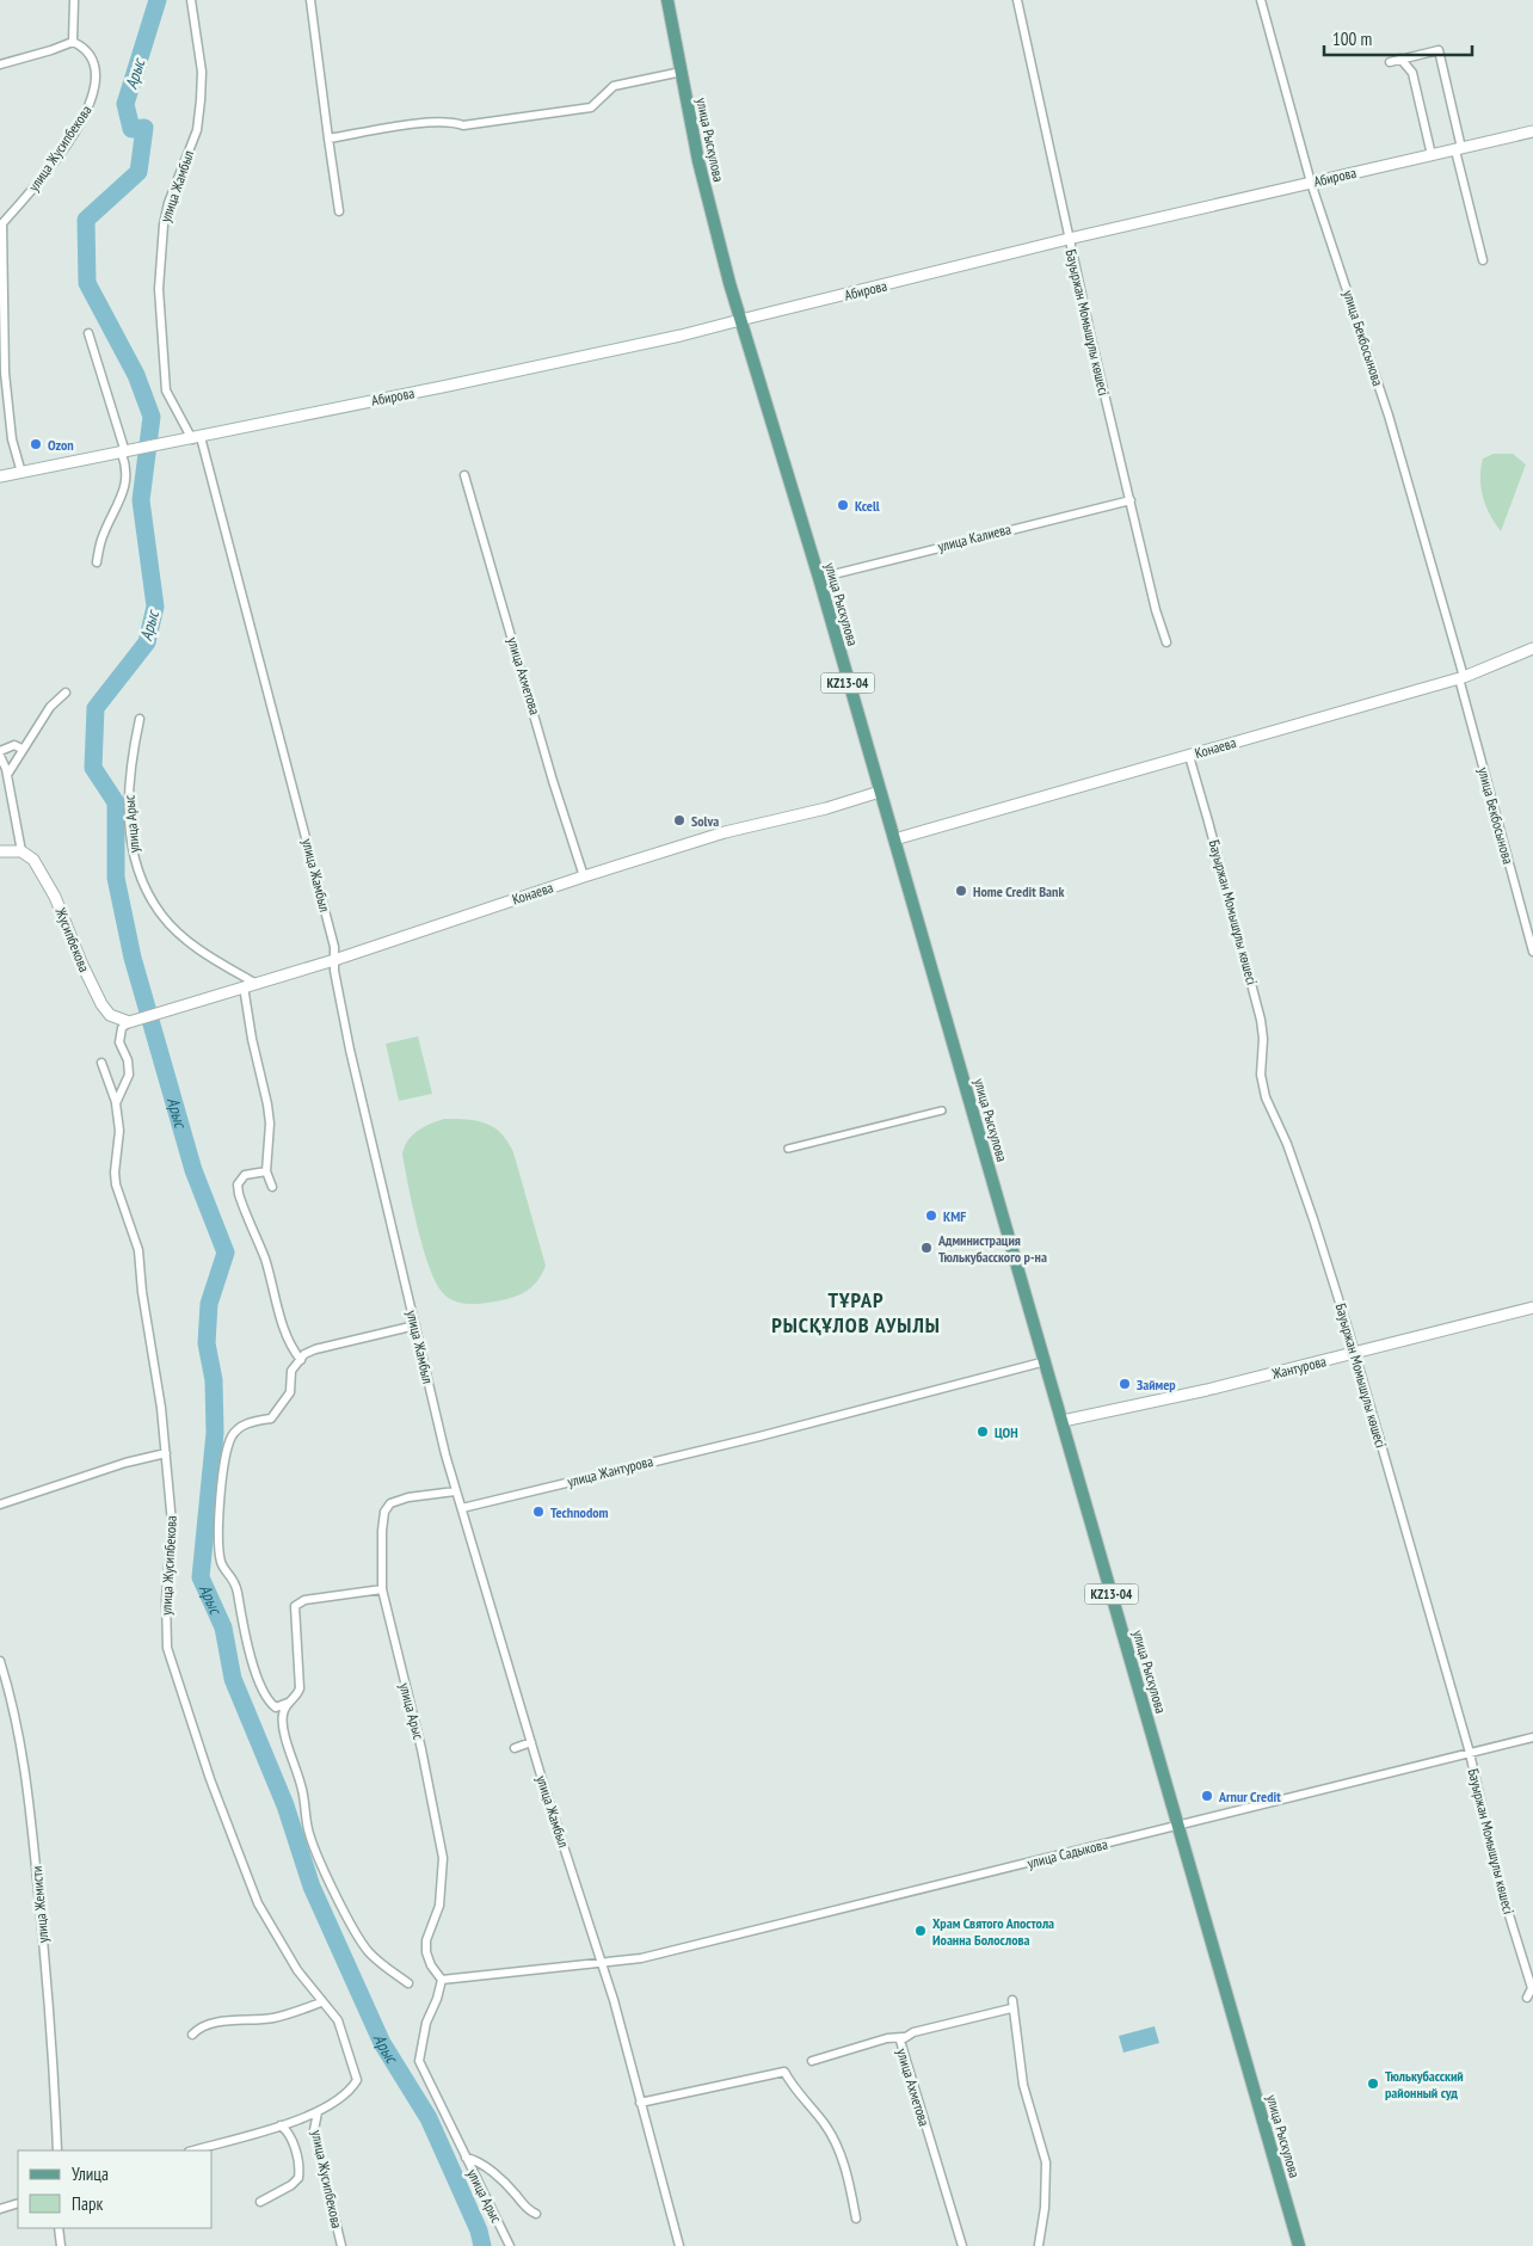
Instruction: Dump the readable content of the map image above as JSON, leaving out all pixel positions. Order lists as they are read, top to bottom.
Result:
{
  "streets": {
    "main road": ["улица Рыскулова", "KZ13-04"],
    "street": [
      "улица Жусипбекова",
      "Абирова",
      "улица Жамбыл",
      "Бауыржан Момышұлы көшесі",
      "улица Бекбосынова",
      "улица Калиева",
      "улица Ахметова",
      "Конаева",
      "улица Арыс",
      "Жусипбекова",
      "Жантурова",
      "улица Жантурова",
      "улица Садыкова",
      "улица Жемисти"
    ]
  },
  "crossings": [
    ["улица Рыскулова", "Абирова"],
    ["улица Рыскулова", "улица Калиева"],
    ["улица Рыскулова", "Конаева"],
    ["улица Рыскулова", "Жантурова"],
    ["улица Рыскулова", "улица Жантурова"],
    ["улица Рыскулова", "улица Садыкова"],
    ["Абирова", "улица Жамбыл"],
    ["Абирова", "Бауыржан Момышұлы көшесі"],
    ["Абирова", "улица Бекбосынова"],
    ["улица Жамбыл", "Конаева"],
    ["улица Жамбыл", "улица Арыс"],
    ["улица Жамбыл", "улица Жантурова"],
    ["улица Жамбыл", "улица Садыкова"],
    ["Бауыржан Момышұлы көшесі", "улица Калиева"],
    ["Бауыржан Момышұлы көшесі", "Конаева"],
    ["Бауыржан Момышұлы көшесі", "Жантурова"],
    ["Бауыржан Момышұлы көшесі", "улица Садыкова"],
    ["улица Бекбосынова", "Конаева"],
    ["улица Ахметова", "Конаева"],
    ["Конаева", "улица Арыс"],
    ["Конаева", "Жусипбекова"]
  ],
  "districts": ["ТҰРАР РЫСҚҰЛОВ АУЫЛЫ"],
  "water": ["Арыс"],
  "places": [
    "Ozon",
    "Kcell",
    "Solva",
    "Home Credit Bank",
    "KMF",
    "Администрация Тюлькубасского р-на",
    "Займер",
    "ЦОН",
    "Technodom",
    "Arnur Credit",
    "Храм Святого Апостола Иоанна Болослова",
    "Тюлькубасский районный суд"
  ],
  "legend": ["Улица", "Парк"],
  "scale_bar": "100 m"
}
